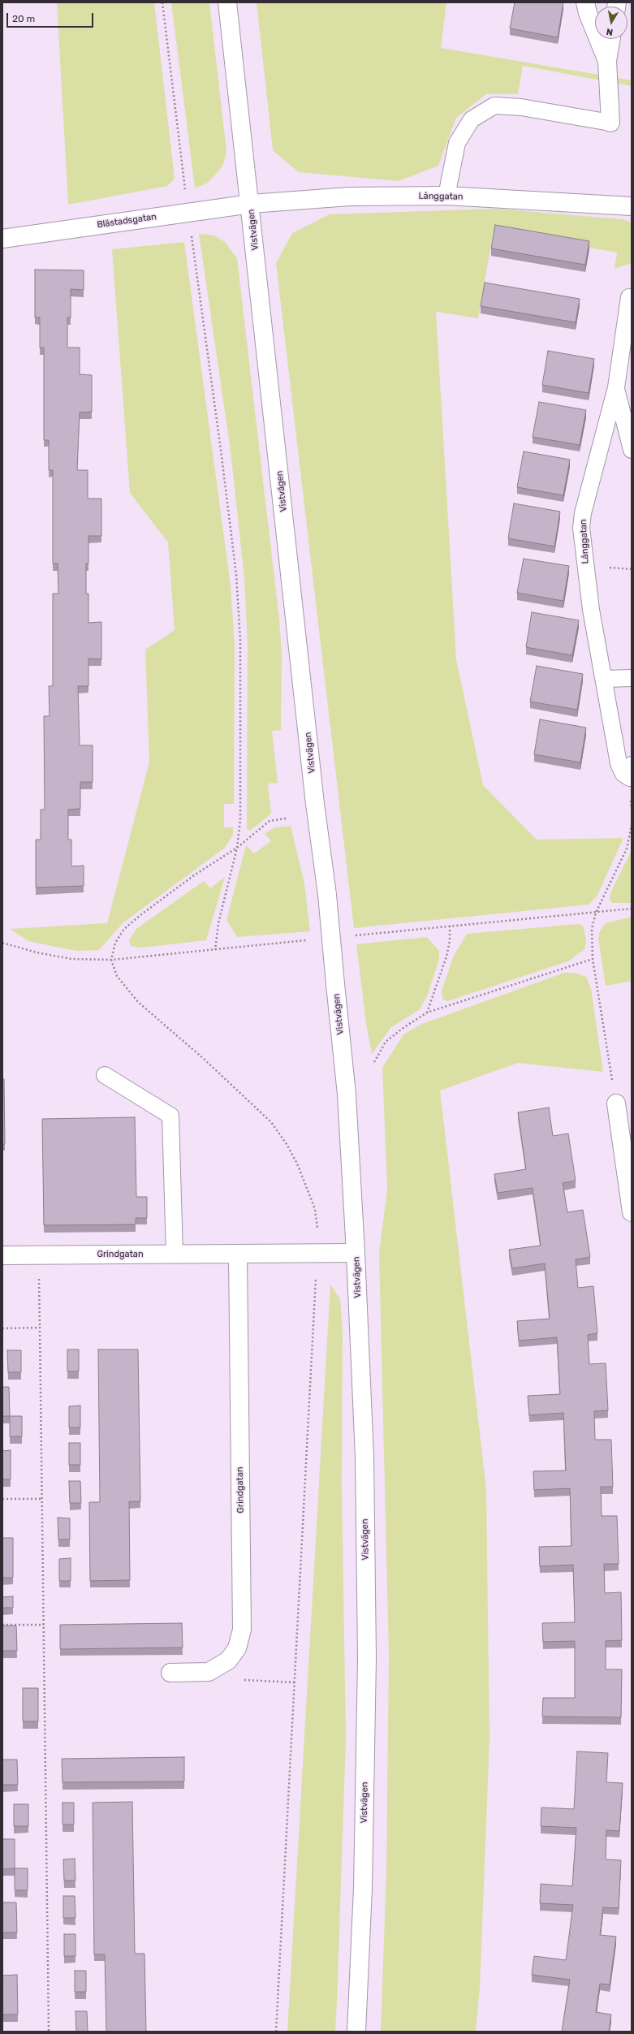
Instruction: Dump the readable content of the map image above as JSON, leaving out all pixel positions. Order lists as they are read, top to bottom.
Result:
{
  "streets": {
    "main road": [
      "Långgatan",
      "Blästadsgatan",
      "Vistvägen",
      "Grindgatan"
    ]
  },
  "crossings": [
    ["Långgatan", "Blästadsgatan"],
    ["Långgatan", "Vistvägen"],
    ["Blästadsgatan", "Vistvägen"],
    ["Vistvägen", "Grindgatan"]
  ],
  "scale_bar": "20 m",
  "north": "bottom"
}
